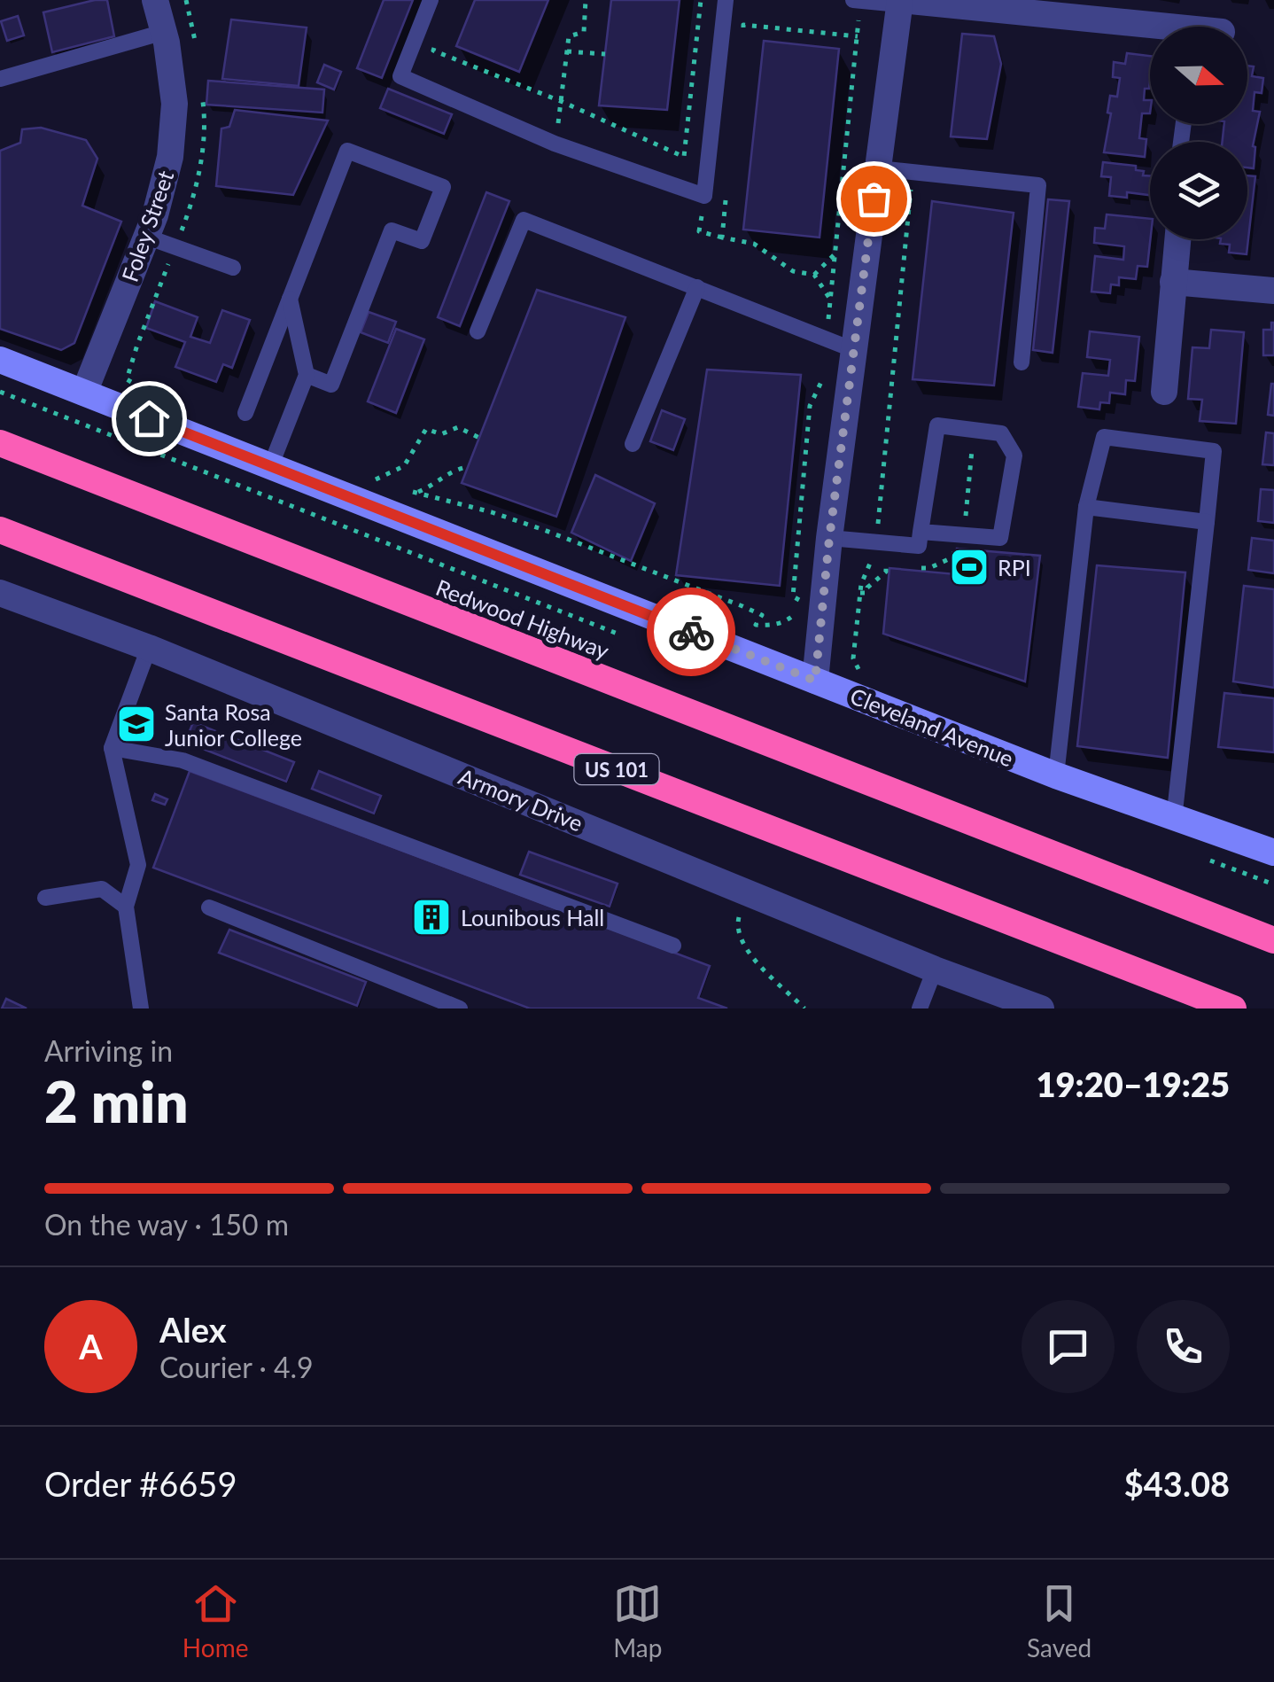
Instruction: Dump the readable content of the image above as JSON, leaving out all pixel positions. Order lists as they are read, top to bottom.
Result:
{
  "streets": {
    "highway": ["Redwood Highway", "US 101"],
    "street": ["Foley Street", "Cleveland Avenue", "Armory Drive"]
  },
  "crossings": [
    ["Foley Street", "Cleveland Avenue"]
  ],
  "places": {
    "sports": ["RPI"],
    "school or university": ["Santa Rosa Junior College"],
    "building": ["Lounibous Hall"]
  },
  "north": "right",
  "page": {
    "heading": ["2 min", "Arriving in", "19:20–19:25"],
    "panel": [
      "Alex",
      "Courier · 4.9",
      "Order #6659",
      "$43.08"
    ],
    "bar": "On the way · 150 m",
    "round": "A",
    "tabs": ["Home", "Map", "Saved"]
  }
}
